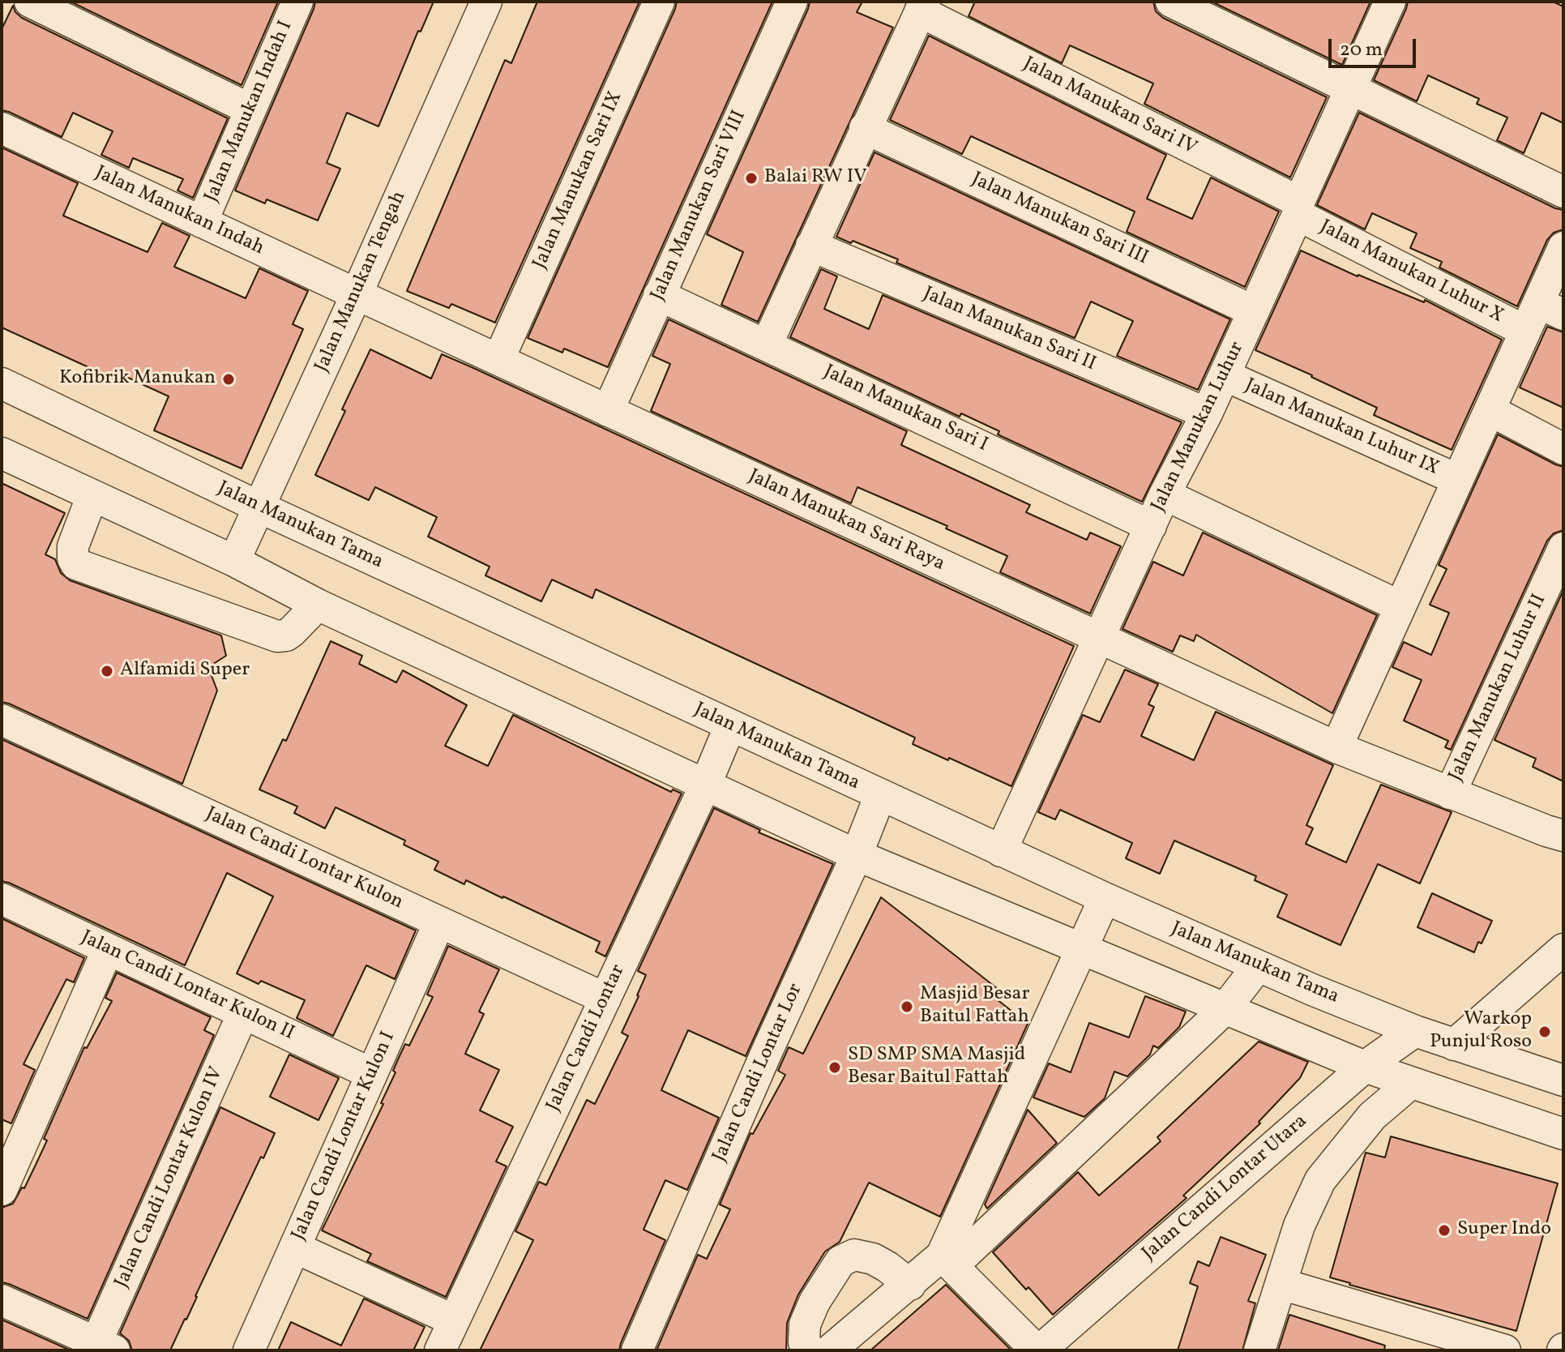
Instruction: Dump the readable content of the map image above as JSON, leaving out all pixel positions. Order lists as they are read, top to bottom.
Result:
{
  "streets": {
    "street": [
      "Jalan Manukan Sari IV",
      "Jalan Manukan Indah I",
      "Jalan Manukan Sari IX",
      "Jalan Manukan Sari VIII",
      "Jalan Manukan Indah",
      "Jalan Manukan Sari III",
      "Jalan Manukan Luhur X",
      "Jalan Manukan Tengah",
      "Jalan Manukan Sari II",
      "Jalan Manukan Sari I",
      "Jalan Manukan Luhur",
      "Jalan Manukan Luhur IX",
      "Jalan Manukan Sari Raya",
      "Jalan Manukan Tama",
      "Jalan Manukan Luhur II",
      "Jalan Candi Lontar Kulon",
      "Jalan Candi Lontar Kulon II",
      "Jalan Candi Lontar",
      "Jalan Candi Lontar Lor",
      "Jalan Candi Lontar Kulon I",
      "Jalan Candi Lontar Kulon IV",
      "Jalan Candi Lontar Utara"
    ]
  },
  "crossings": [
    ["Jalan Manukan Sari IV", "Jalan Manukan Luhur X"],
    ["Jalan Manukan Sari IV", "Jalan Manukan Luhur"],
    ["Jalan Manukan Indah I", "Jalan Manukan Indah"],
    ["Jalan Manukan Sari IX", "Jalan Manukan Sari Raya"],
    ["Jalan Manukan Sari VIII", "Jalan Manukan Sari I"],
    ["Jalan Manukan Sari VIII", "Jalan Manukan Sari Raya"],
    ["Jalan Manukan Indah", "Jalan Manukan Tengah"],
    ["Jalan Manukan Indah", "Jalan Manukan Sari Raya"],
    ["Jalan Manukan Sari III", "Jalan Manukan Luhur"],
    ["Jalan Manukan Luhur X", "Jalan Manukan Luhur"],
    ["Jalan Manukan Tengah", "Jalan Manukan Sari Raya"],
    ["Jalan Manukan Tengah", "Jalan Manukan Tama"],
    ["Jalan Manukan Sari II", "Jalan Manukan Luhur"],
    ["Jalan Manukan Sari I", "Jalan Manukan Luhur"],
    ["Jalan Manukan Luhur", "Jalan Manukan Luhur IX"],
    ["Jalan Manukan Luhur", "Jalan Manukan Sari Raya"],
    ["Jalan Manukan Luhur", "Jalan Manukan Tama"],
    ["Jalan Manukan Sari Raya", "Jalan Manukan Luhur II"],
    ["Jalan Manukan Tama", "Jalan Candi Lontar"],
    ["Jalan Manukan Tama", "Jalan Candi Lontar Lor"],
    ["Jalan Manukan Tama", "Jalan Candi Lontar Utara"],
    ["Jalan Candi Lontar Kulon", "Jalan Candi Lontar"],
    ["Jalan Candi Lontar Kulon", "Jalan Candi Lontar Kulon I"],
    ["Jalan Candi Lontar Kulon II", "Jalan Candi Lontar Kulon I"],
    ["Jalan Candi Lontar Kulon II", "Jalan Candi Lontar Kulon IV"]
  ],
  "places": [
    "Balai RW IV",
    "Kofibrik Manukan",
    "Alfamidi Super",
    "Masjid Besar Baitul Fattah",
    "Warkop Punjul Roso",
    "SD SMP SMA Masjid Besar Baitul Fattah",
    "Super Indo"
  ],
  "scale_bar": "20 m"
}
